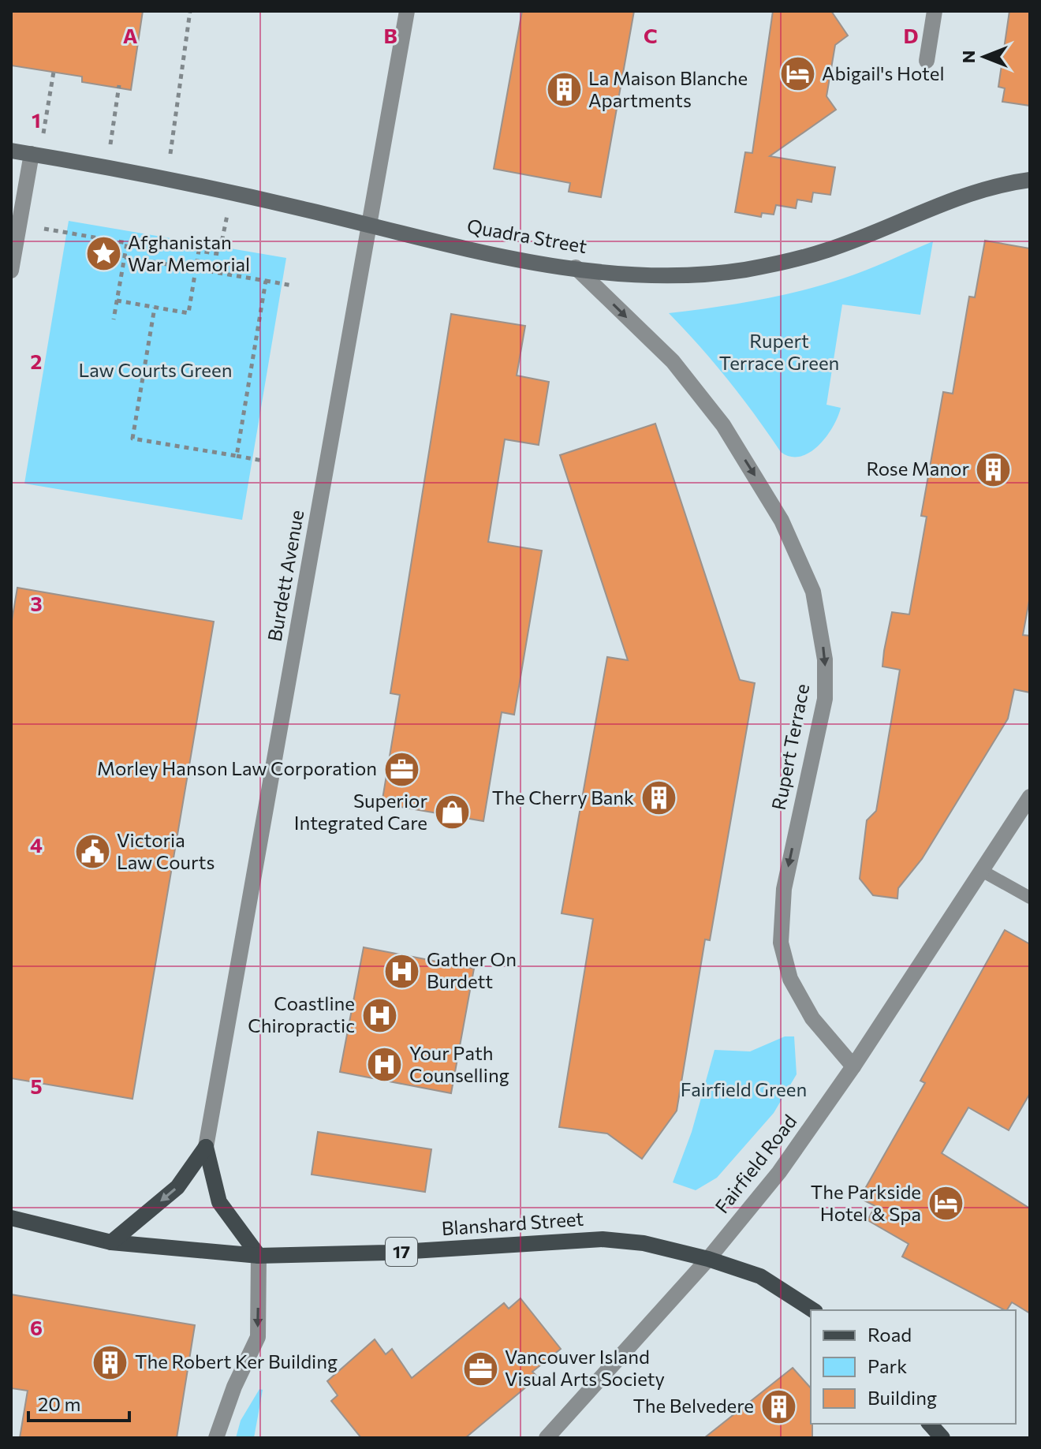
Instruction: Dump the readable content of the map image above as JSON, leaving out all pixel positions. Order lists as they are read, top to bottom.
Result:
{
  "streets": {
    "main road": ["Quadra Street", "Blanshard Street", "17"],
    "street": ["Burdett Avenue", "Rupert Terrace", "Fairfield Road"]
  },
  "crossings": [
    ["Quadra Street", "Burdett Avenue"],
    ["Quadra Street", "Rupert Terrace"],
    ["Rupert Terrace", "Fairfield Road"],
    ["Fairfield Road", "Blanshard Street"]
  ],
  "one_way": ["Rupert Terrace"],
  "parks": ["Rupert Terrace Green", "Law Courts Green", "Fairfield Green"],
  "places": {
    "hotel": ["Abigail's Hotel", "The Parkside Hotel & Spa"],
    "building": [
      "La Maison Blanche Apartments",
      "Rose Manor",
      "The Cherry Bank",
      "The Robert Ker Building",
      "The Belvedere"
    ],
    "place": ["Afghanistan War Memorial"],
    "office": ["Morley Hanson Law Corporation", "Vancouver Island Visual Arts Society"],
    "shop": ["Superior Integrated Care"],
    "public building": ["Victoria Law Courts"],
    "hospital": ["Gather On Burdett", "Coastline Chiropractic", "Your Path Counselling"]
  },
  "legend": ["Road", "Park", "Building"],
  "scale_bar": "20 m",
  "north": "left",
  "grid": {
    "columns": [
      "A",
      "B",
      "C",
      "D"
    ],
    "rows": [
      "1",
      "2",
      "3",
      "4",
      "5",
      "6"
    ]
  }
}
